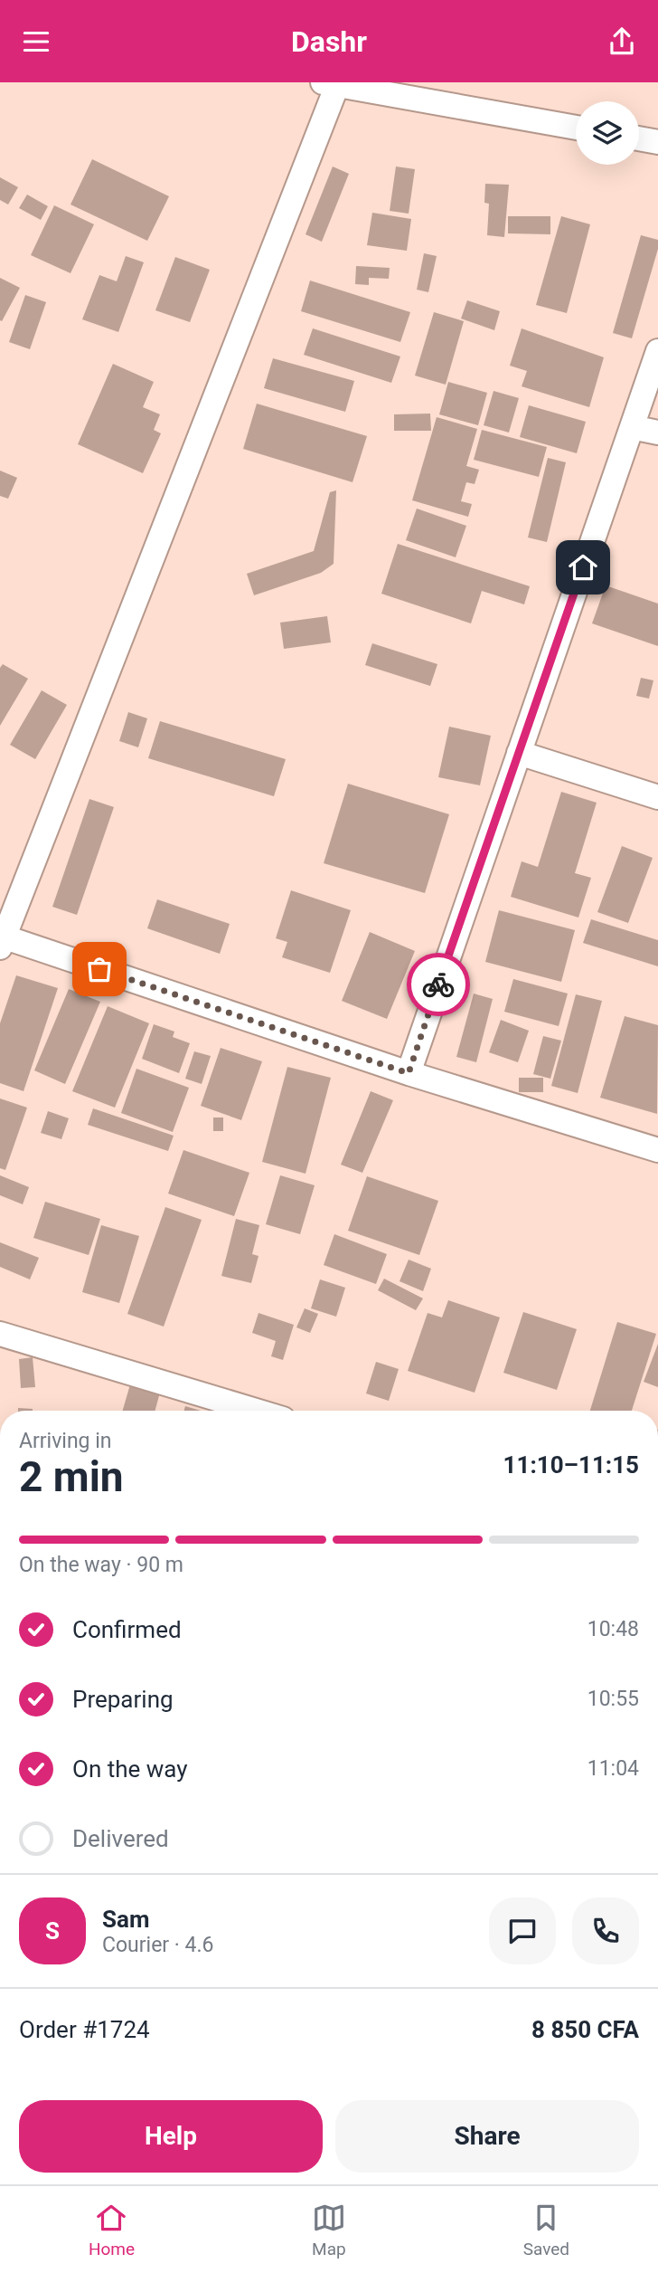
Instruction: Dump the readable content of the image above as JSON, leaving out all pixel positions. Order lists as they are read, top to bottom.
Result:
{
  "page": {
    "header": "Dashr",
    "heading": ["2 min", "Arriving in", "11:10–11:15"],
    "panel": [
      "Sam",
      "Courier · 4.6",
      "Order #1724",
      "8 850 CFA"
    ],
    "bar": "On the way · 90 m",
    "list": [
      ["Confirmed", "10:48"],
      ["Preparing", "10:55"],
      ["On the way", "11:04"],
      "Delivered"
    ],
    "round": "S",
    "buttons": ["Help", "Share"],
    "tabs": ["Home", "Map", "Saved"]
  }
}
